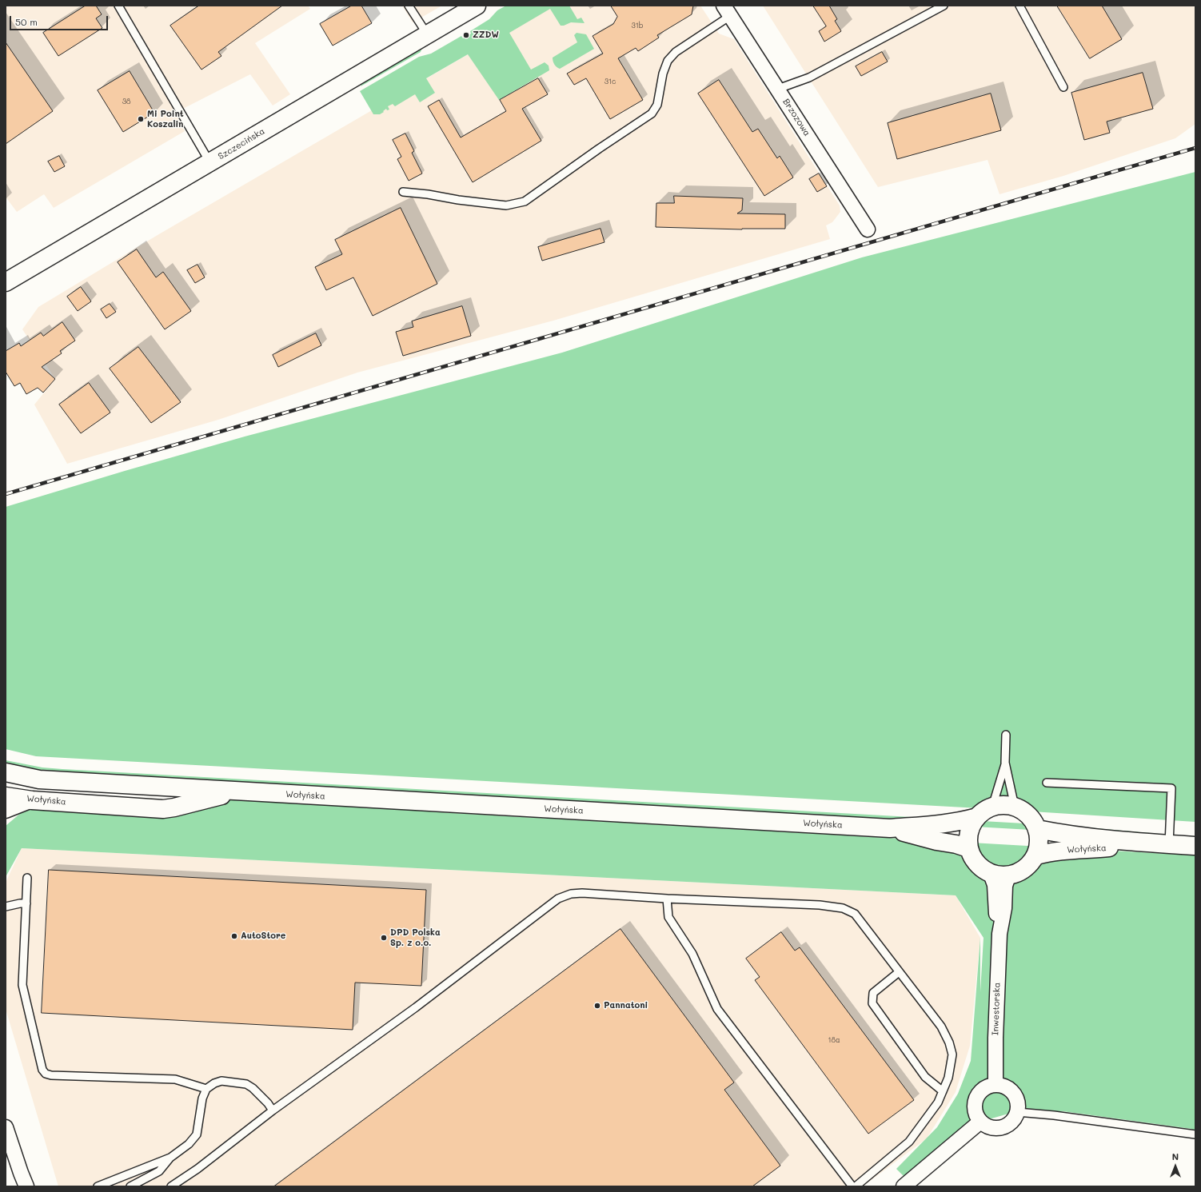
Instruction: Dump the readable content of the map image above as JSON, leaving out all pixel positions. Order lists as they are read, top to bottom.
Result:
{
  "streets": {
    "main road": ["Szczecińska", "Wołyńska"],
    "street": ["Brzozowa", "Inwestorska"]
  },
  "crossings": [
    ["Wołyńska", "Inwestorska"]
  ],
  "places": [
    "ZZDW",
    "Mi Point Koszalin",
    "AutoStore",
    "DPD Polska Sp. z o.o.",
    "Pannatoni"
  ],
  "house_numbers": [
    "31b",
    "31c",
    "38",
    "18a"
  ],
  "scale_bar": "50 m",
  "north": "top"
}
